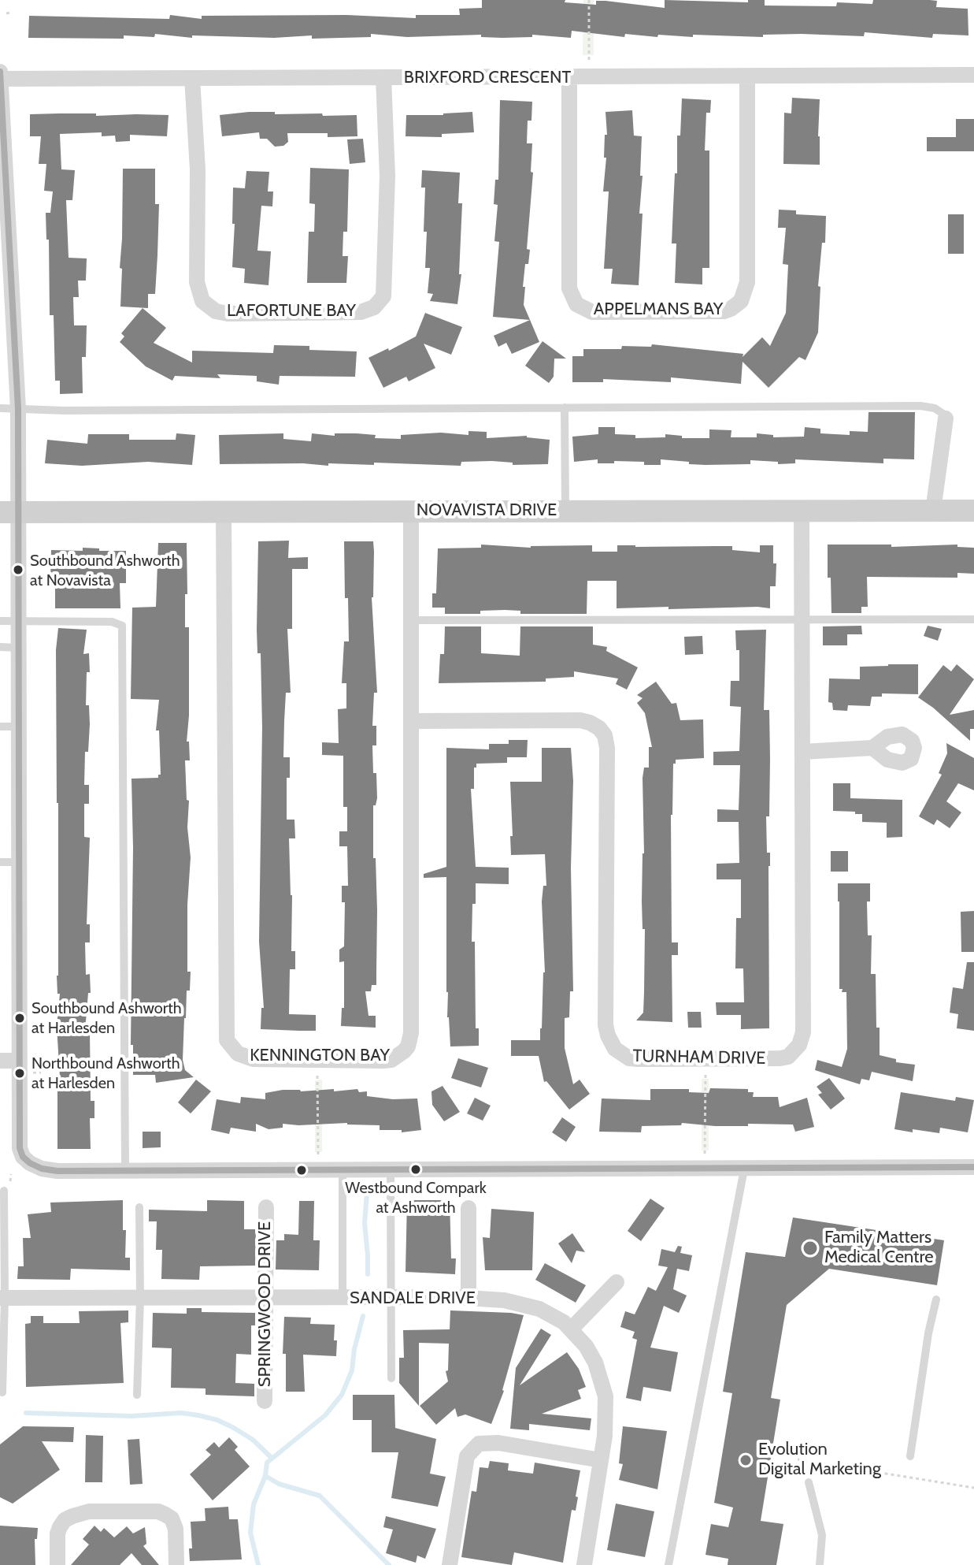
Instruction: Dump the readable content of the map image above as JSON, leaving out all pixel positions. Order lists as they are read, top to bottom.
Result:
{
  "streets": {
    "street": [
      "BRIXFORD CRESCENT",
      "APPELMANS BAY",
      "LAFORTUNE BAY",
      "NOVAVISTA DRIVE",
      "KENNINGTON BAY",
      "TURNHAM DRIVE",
      "SANDALE DRIVE",
      "SPRINGWOOD DRIVE"
    ]
  },
  "crossings": [
    ["BRIXFORD CRESCENT", "APPELMANS BAY"],
    ["BRIXFORD CRESCENT", "LAFORTUNE BAY"],
    ["NOVAVISTA DRIVE", "KENNINGTON BAY"],
    ["NOVAVISTA DRIVE", "TURNHAM DRIVE"],
    ["KENNINGTON BAY", "TURNHAM DRIVE"],
    ["SANDALE DRIVE", "SPRINGWOOD DRIVE"]
  ],
  "places": [
    "Southbound Ashworth at Novavista",
    "Southbound Ashworth at Harlesden",
    "Northbound Ashworth at Harlesden",
    "Westbound Compark at Ashworth",
    "Family Matters Medical Centre",
    "Evolution Digital Marketing"
  ]
}
